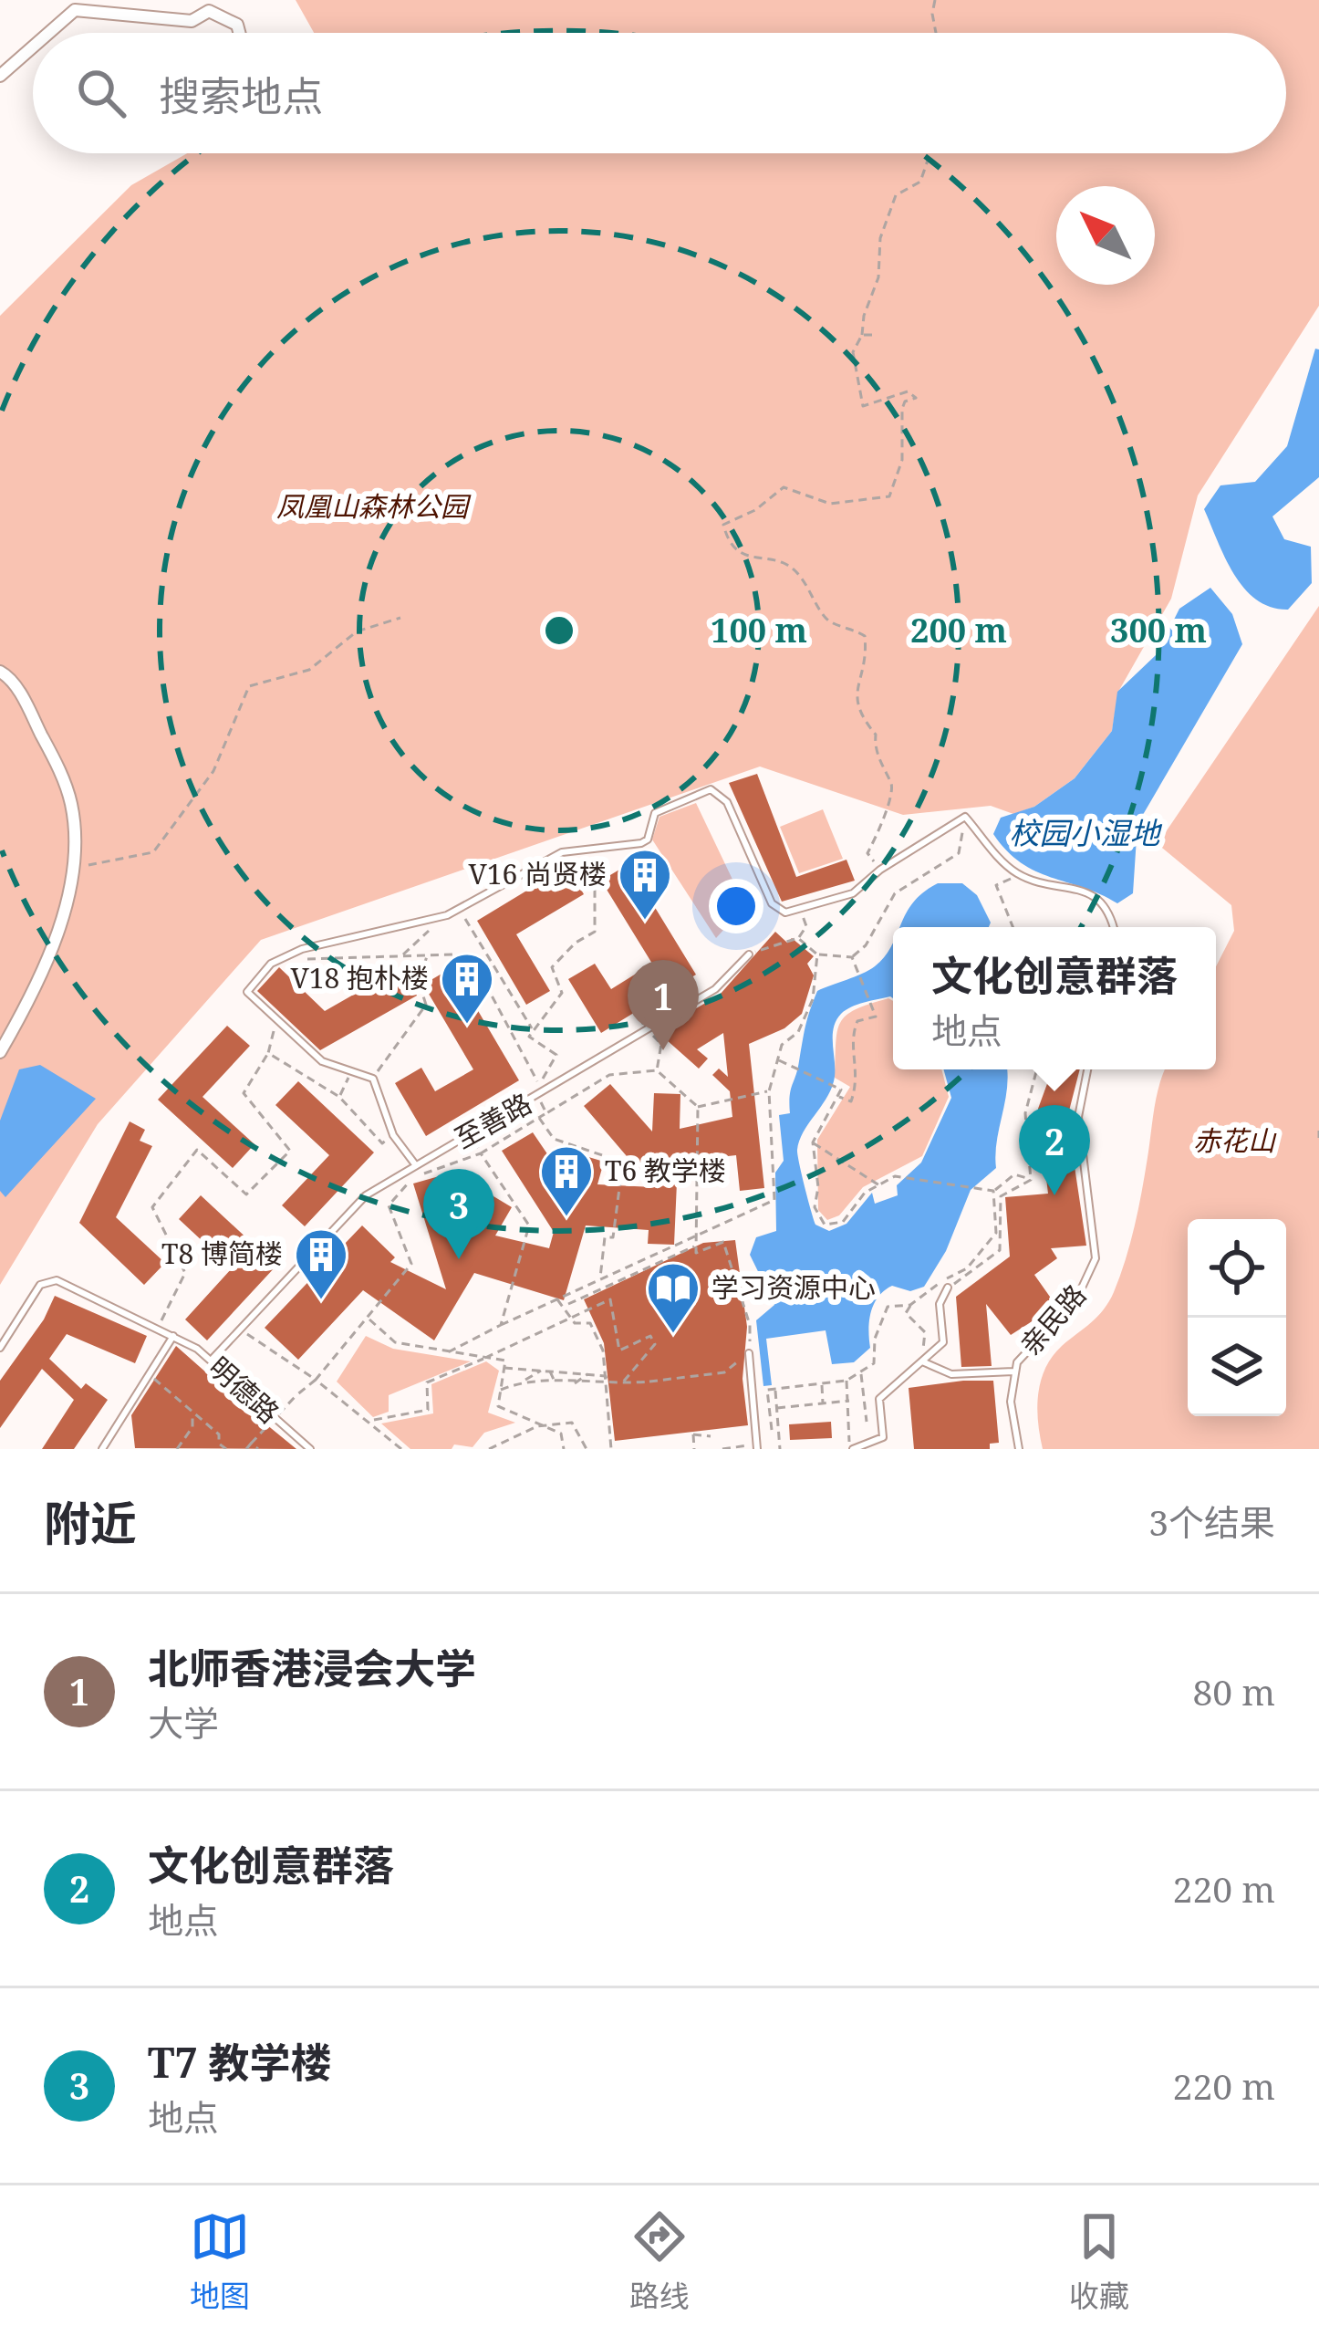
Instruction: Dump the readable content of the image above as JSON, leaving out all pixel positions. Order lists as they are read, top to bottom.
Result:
{
  "streets": {
    "lane": ["至善路", "亲民路", "明德路"]
  },
  "crossings": [
    ["至善路", "明德路"]
  ],
  "water": ["校园小湿地"],
  "parks": ["凤凰山森林公园", "赤花山"],
  "places": {
    "building": [
      "V16 尚贤楼",
      "V18 抱朴楼",
      "T6 教学楼",
      "T8 博简楼"
    ],
    "library": ["学习资源中心"]
  },
  "north": "top left",
  "page": {
    "search": "搜索地点",
    "popup": ["文化创意群落", "地点"],
    "pins": ["1", "2", "3"],
    "heading": ["附近", "3个结果"],
    "list": [
      {
        "mark": "1",
        "name": "北师香港浸会大学",
        "note": "大学",
        "value": "80 m"
      },
      {
        "mark": "2",
        "name": "文化创意群落",
        "note": "地点",
        "value": "220 m"
      },
      {
        "mark": "3",
        "name": "T7 教学楼",
        "note": "地点",
        "value": "220 m"
      }
    ],
    "nav": ["地图", "路线", "收藏"]
  },
  "rings": ["100 m", "200 m", "300 m"]
}
